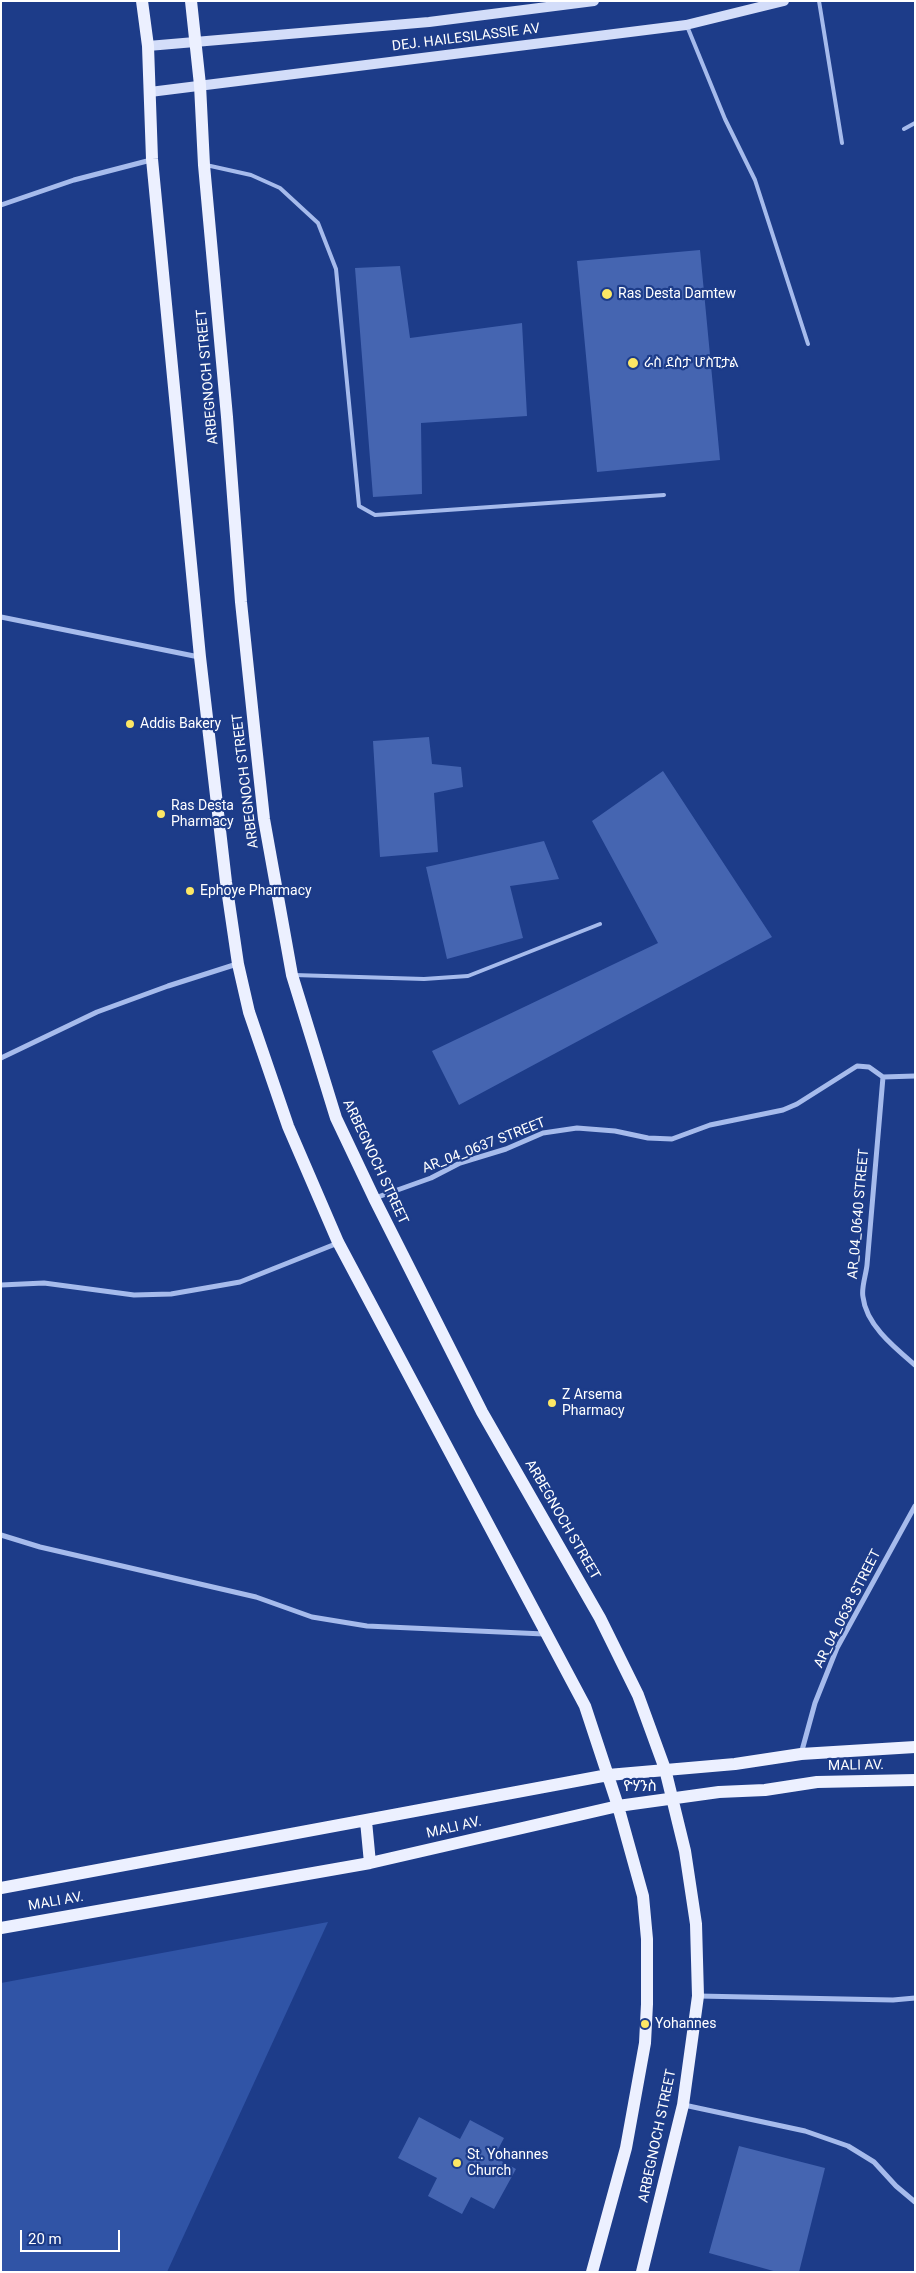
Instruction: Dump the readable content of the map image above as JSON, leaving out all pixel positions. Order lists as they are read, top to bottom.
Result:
{
  "streets": {
    "main road": ["DEJ. HAILESILASSIE AV", "ARBEGNOCH STREET", "MALI AV."],
    "street": ["AR_04_0637 STREET", "AR_04_0640 STREET", "AR_04_0638 STREET"]
  },
  "crossings": [
    ["DEJ. HAILESILASSIE AV", "ARBEGNOCH STREET"],
    ["ARBEGNOCH STREET", "AR_04_0637 STREET"],
    ["ARBEGNOCH STREET", "MALI AV."],
    ["AR_04_0637 STREET", "AR_04_0640 STREET"],
    ["AR_04_0638 STREET", "MALI AV."]
  ],
  "districts": ["ዮሃንስ"],
  "places": [
    "Ras Desta Damtew",
    "ራስ ደስታ ሆስፒታል",
    "Addis Bakery",
    "Ras Desta Pharmacy",
    "Ephoye Pharmacy",
    "Z Arsema Pharmacy",
    "Yohannes",
    "St. Yohannes Church"
  ],
  "scale_bar": "20 m"
}
